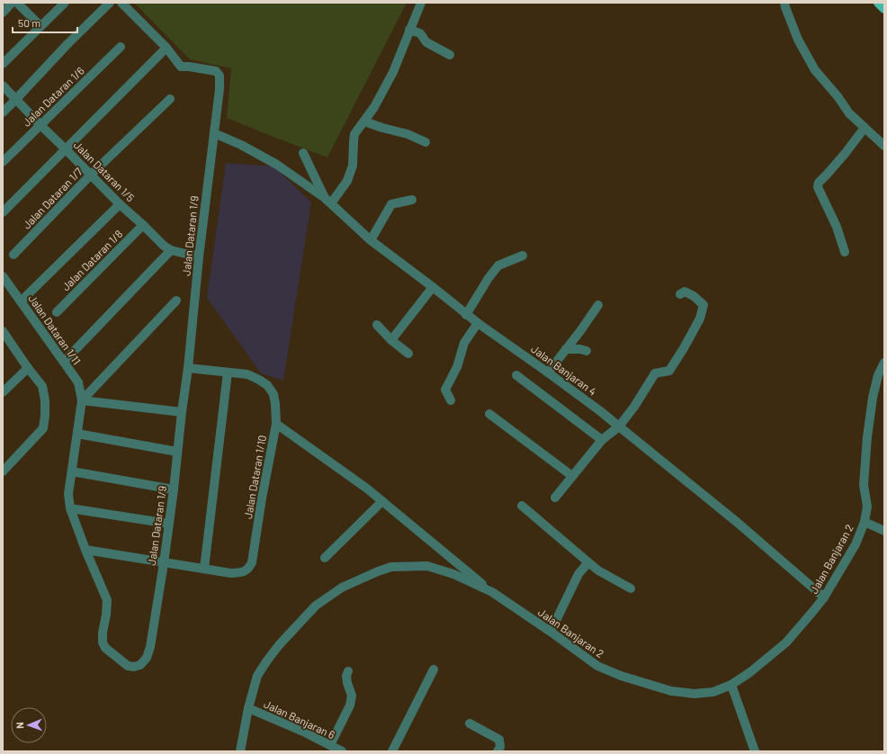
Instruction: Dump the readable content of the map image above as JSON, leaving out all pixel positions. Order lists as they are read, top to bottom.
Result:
{
  "streets": {
    "street": [
      "Jalan Dataran 1/6",
      "Jalan Dataran 1/5",
      "Jalan Dataran 1/7",
      "Jalan Dataran 1/9",
      "Jalan Dataran 1/8",
      "Jalan Dataran 1/11",
      "Jalan Banjaran 4",
      "Jalan Dataran 1/10",
      "Jalan Banjaran 2",
      "Jalan Banjaran 6"
    ]
  },
  "crossings": [
    ["Jalan Dataran 1/6", "Jalan Dataran 1/5"],
    ["Jalan Dataran 1/5", "Jalan Dataran 1/7"],
    ["Jalan Dataran 1/5", "Jalan Dataran 1/9"],
    ["Jalan Dataran 1/5", "Jalan Dataran 1/8"],
    ["Jalan Dataran 1/9", "Jalan Dataran 1/11"],
    ["Jalan Dataran 1/9", "Jalan Dataran 1/10"],
    ["Jalan Banjaran 4", "Jalan Banjaran 2"],
    ["Jalan Banjaran 2", "Jalan Banjaran 6"]
  ],
  "scale_bar": "50 m",
  "north": "left"
}
